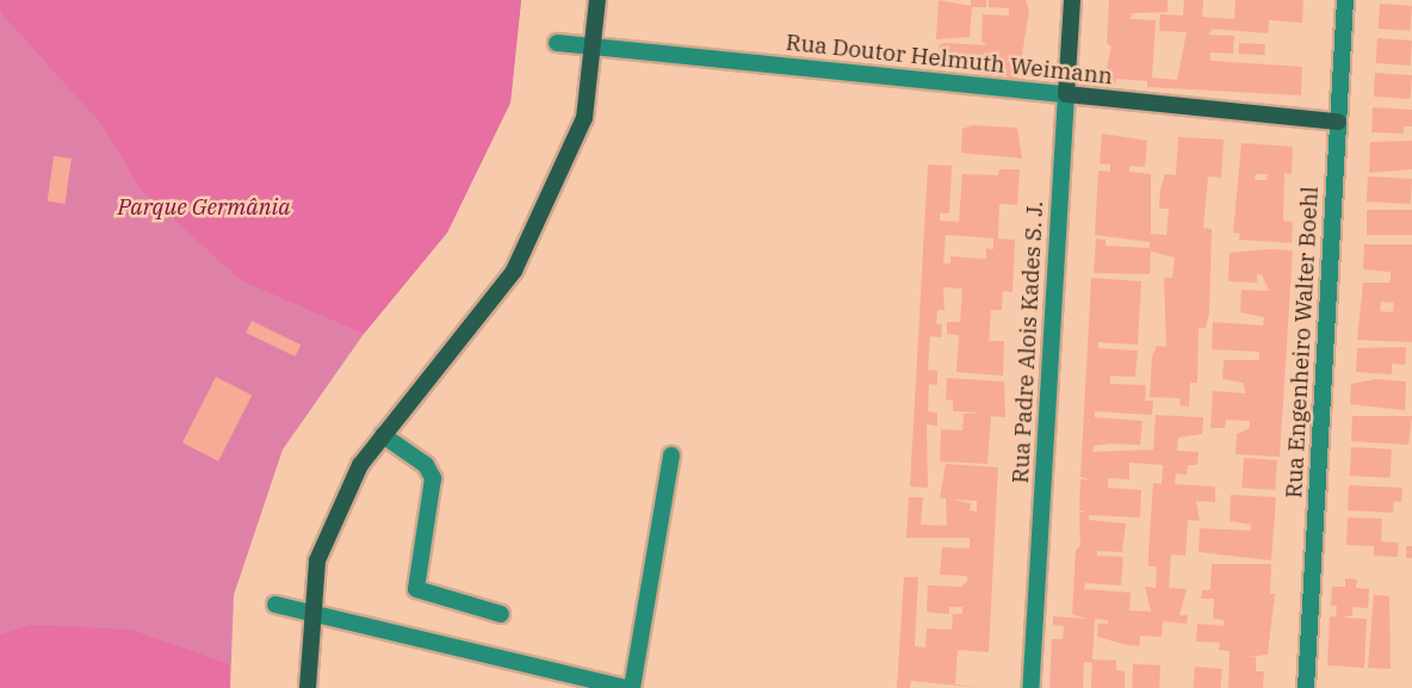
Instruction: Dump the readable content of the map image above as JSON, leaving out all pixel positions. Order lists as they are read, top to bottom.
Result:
{
  "streets": {
    "street": ["Rua Doutor Helmuth Weimann", "Rua Padre Alois Kades S. J.", "Rua Engenheiro Walter Boehl"]
  },
  "crossings": [
    ["Rua Doutor Helmuth Weimann", "Rua Padre Alois Kades S. J."],
    ["Rua Doutor Helmuth Weimann", "Rua Engenheiro Walter Boehl"]
  ],
  "parks": ["Parque Germânia"]
}
